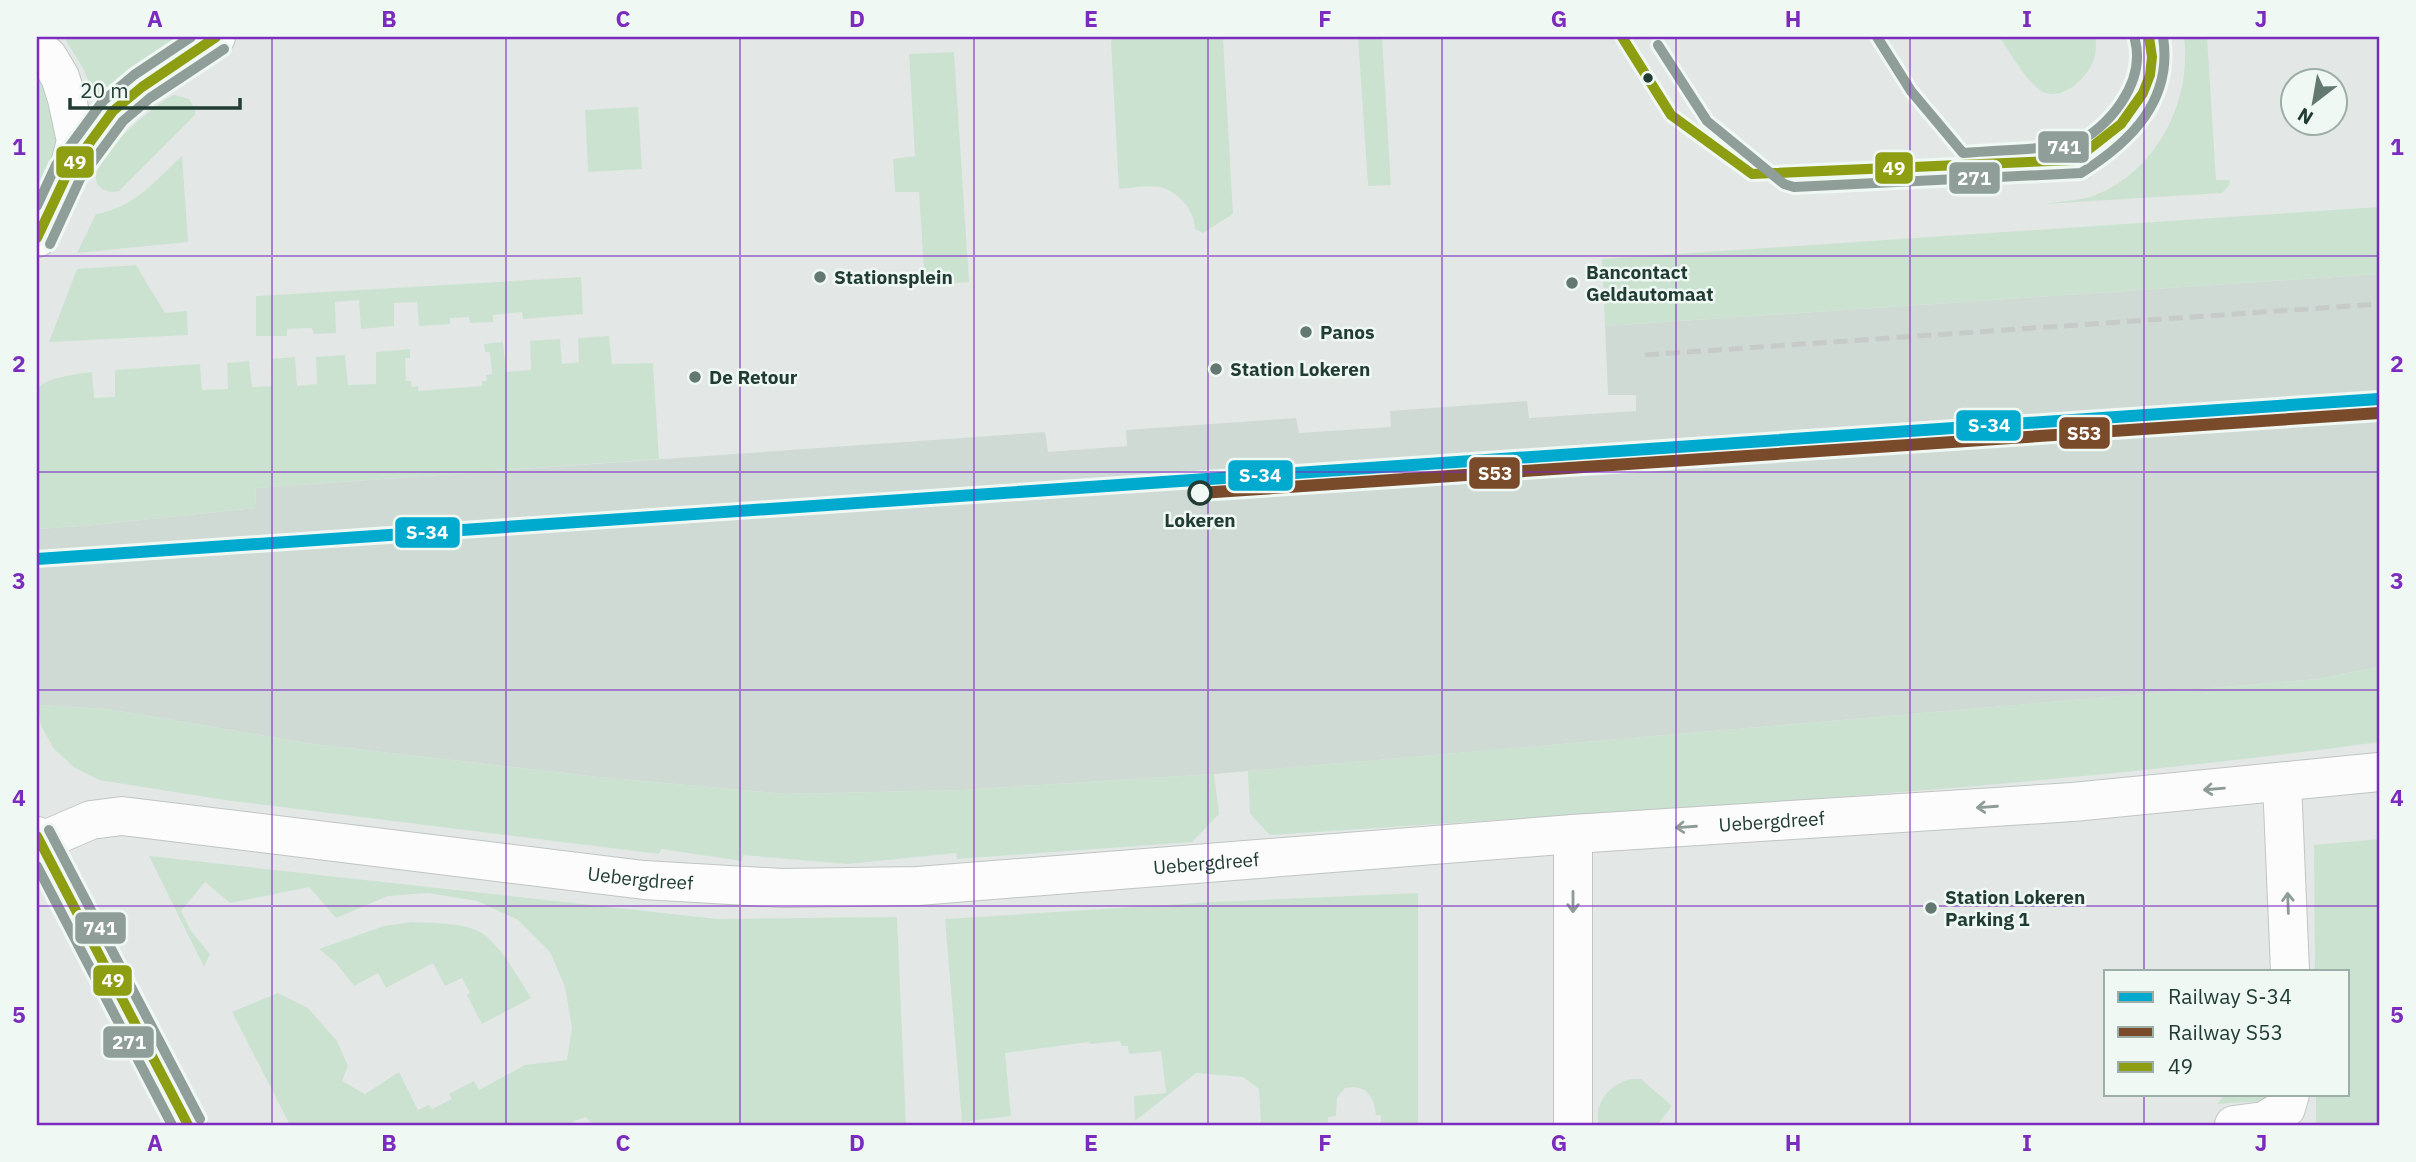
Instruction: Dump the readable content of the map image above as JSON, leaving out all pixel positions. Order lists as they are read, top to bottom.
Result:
{
  "streets": {
    "street": ["Uebergdreef"]
  },
  "places": [
    "Stationsplein",
    "Bancontact Geldautomaat",
    "Panos",
    "Station Lokeren",
    "De Retour",
    "Lokeren",
    "Station Lokeren Parking 1"
  ],
  "lines": [
    "transit line 49",
    "transit line 271",
    "transit line 741",
    "rail line S-34",
    "rail line S53"
  ],
  "legend": ["Railway S-34", "Railway S53", "49"],
  "scale_bar": "20 m",
  "north": "bottom left",
  "grid": {
    "columns": [
      "A",
      "B",
      "C",
      "D",
      "E",
      "F",
      "G",
      "H",
      "I",
      "J"
    ],
    "rows": [
      "1",
      "2",
      "3",
      "4",
      "5"
    ]
  }
}
